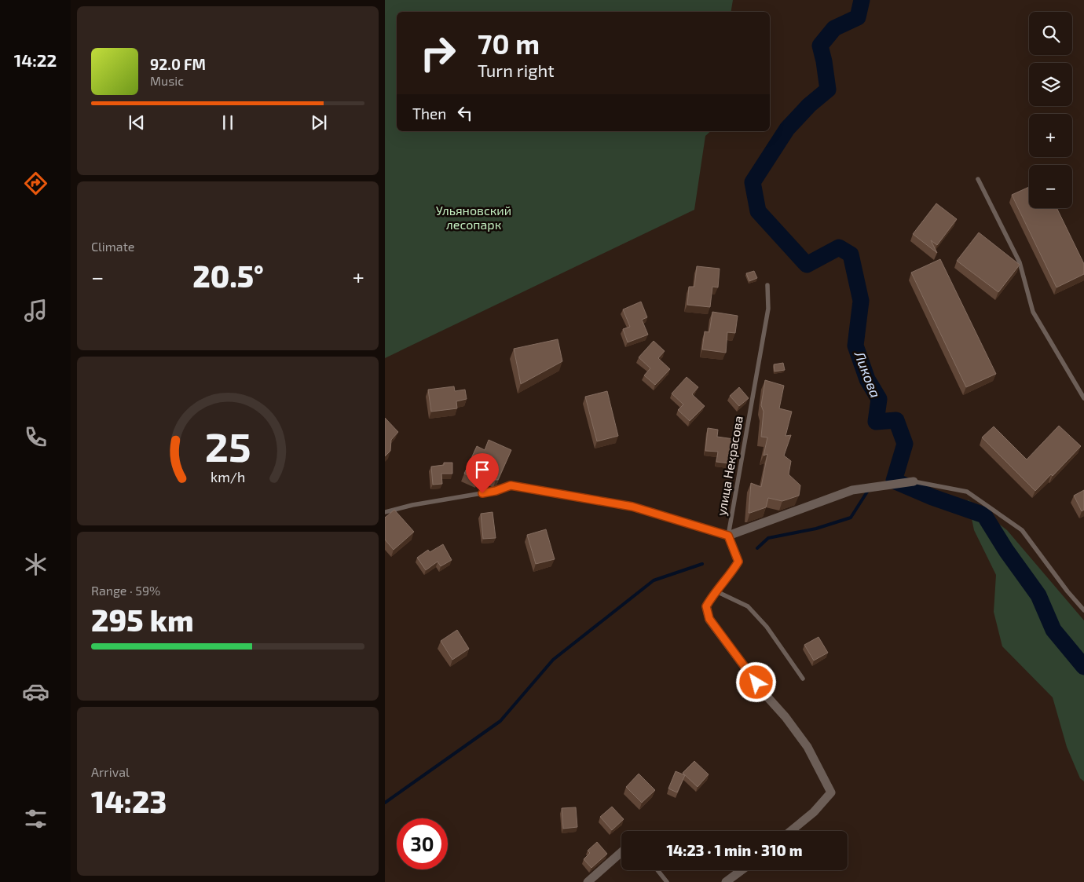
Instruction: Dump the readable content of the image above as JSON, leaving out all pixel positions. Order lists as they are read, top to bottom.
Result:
{
  "streets": {
    "lane": ["улица Некрасова"]
  },
  "water": ["Ликова"],
  "parks": ["Ульяновский лесопарк"],
  "page": {
    "tabs": "14:22",
    "map_buttons": ["+", "−"],
    "turn": ["70 m", "Turn right"],
    "song": ["92.0 FM", "Music"],
    "then": "Then",
    "tile": [
      "Climate",
      ["Range · 59%", "295 km"],
      ["Arrival", "14:23"]
    ],
    "heat": ["−", "20.5°", "+"],
    "limit": "30",
    "trip": "14:23 · 1 min · 310 m",
    "gauge": ["25", "km/h"]
  }
}
